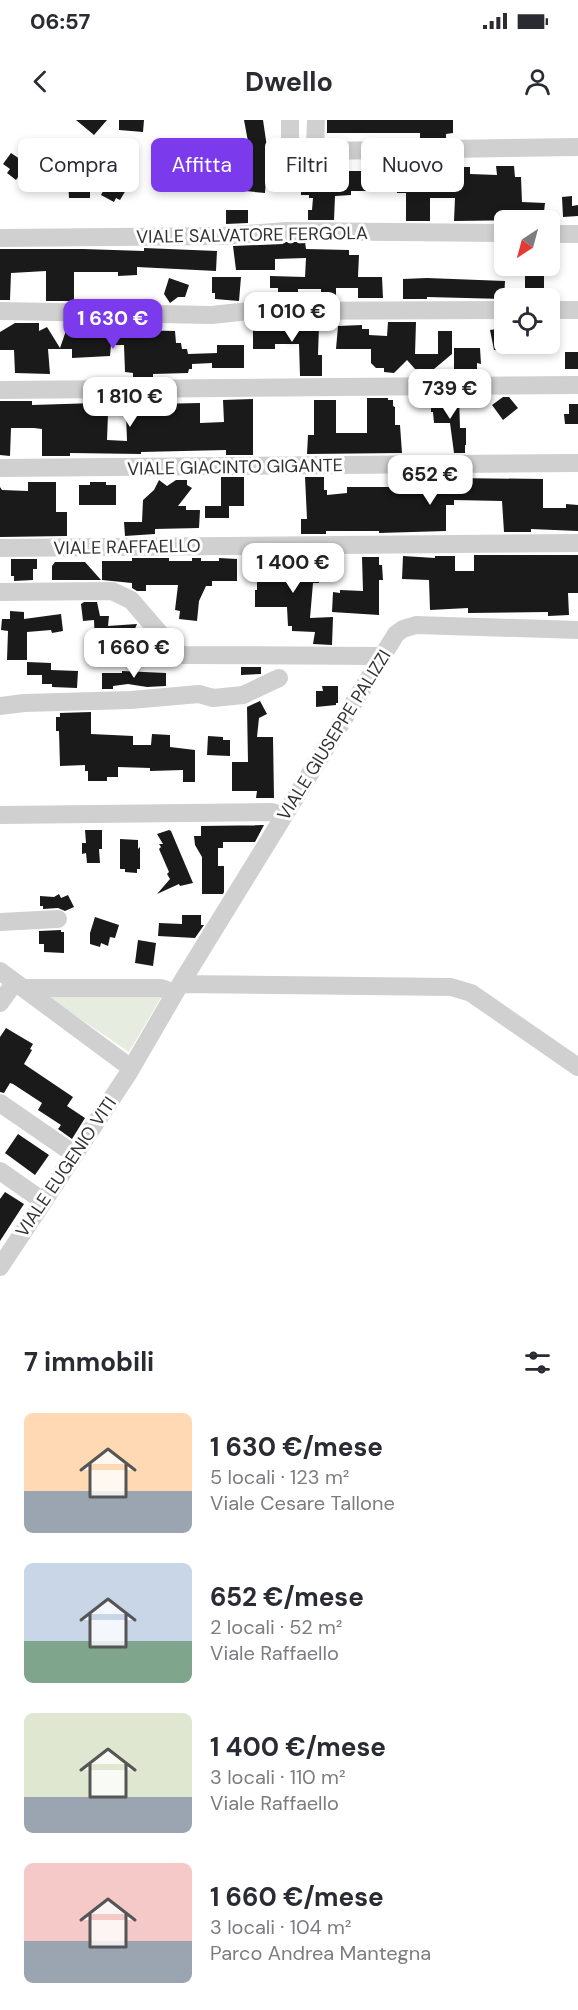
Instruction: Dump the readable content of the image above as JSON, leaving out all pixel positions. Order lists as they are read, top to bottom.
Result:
{
  "streets": {
    "street": [
      "VIALE SALVATORE FERGOLA",
      "VIALE GIACINTO GIGANTE",
      "VIALE RAFFAELLO",
      "VIALE GIUSEPPE PALIZZI",
      "VIALE EUGENIO VITI"
    ]
  },
  "crossings": [
    ["VIALE GIUSEPPE PALIZZI", "VIALE EUGENIO VITI"]
  ],
  "north": "bottom left",
  "page": {
    "status": "06:57",
    "header": "Dwello",
    "chip": [
      "Compra",
      "Affitta",
      "Filtri",
      "Nuovo"
    ],
    "price": [
      "1 010 €",
      "1 630 €",
      "739 €",
      "1 810 €",
      "652 €",
      "1 400 €",
      "1 660 €"
    ],
    "heading": "7 immobili",
    "list": [
      {
        "name": "1 630 €/mese",
        "note": "5 locali · 123 m² · Viale Cesare Tallone"
      },
      {
        "name": "652 €/mese",
        "note": "2 locali · 52 m² · Viale Raffaello"
      },
      {
        "name": "1 400 €/mese",
        "note": "3 locali · 110 m² · Viale Raffaello"
      },
      {
        "name": "1 660 €/mese",
        "note": "3 locali · 104 m² · Parco Andrea Mantegna"
      }
    ]
  }
}
